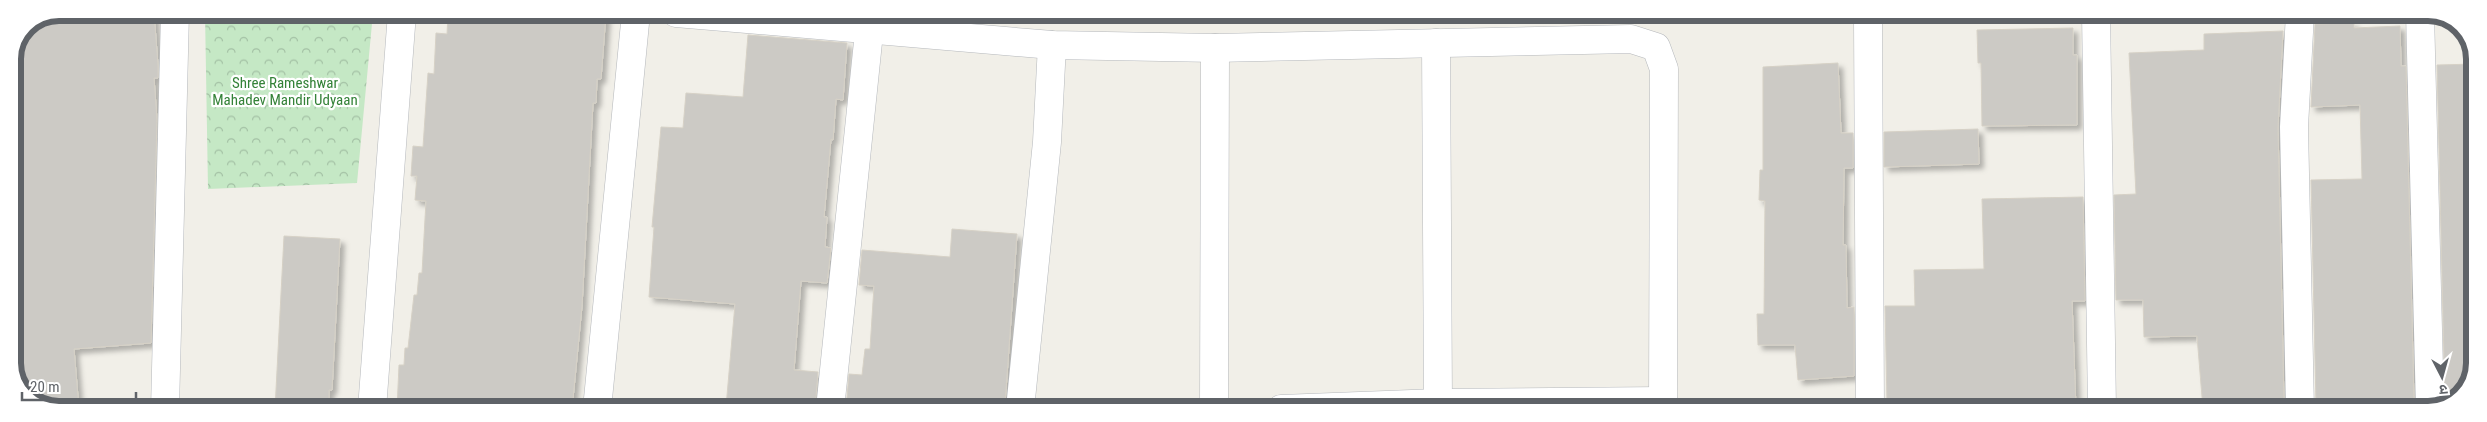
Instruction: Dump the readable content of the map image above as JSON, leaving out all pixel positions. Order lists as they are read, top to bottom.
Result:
{
  "parks": ["Shree Rameshwar Mahadev Mandir Udyaan"],
  "scale_bar": "20 m",
  "north": "bottom"
}
